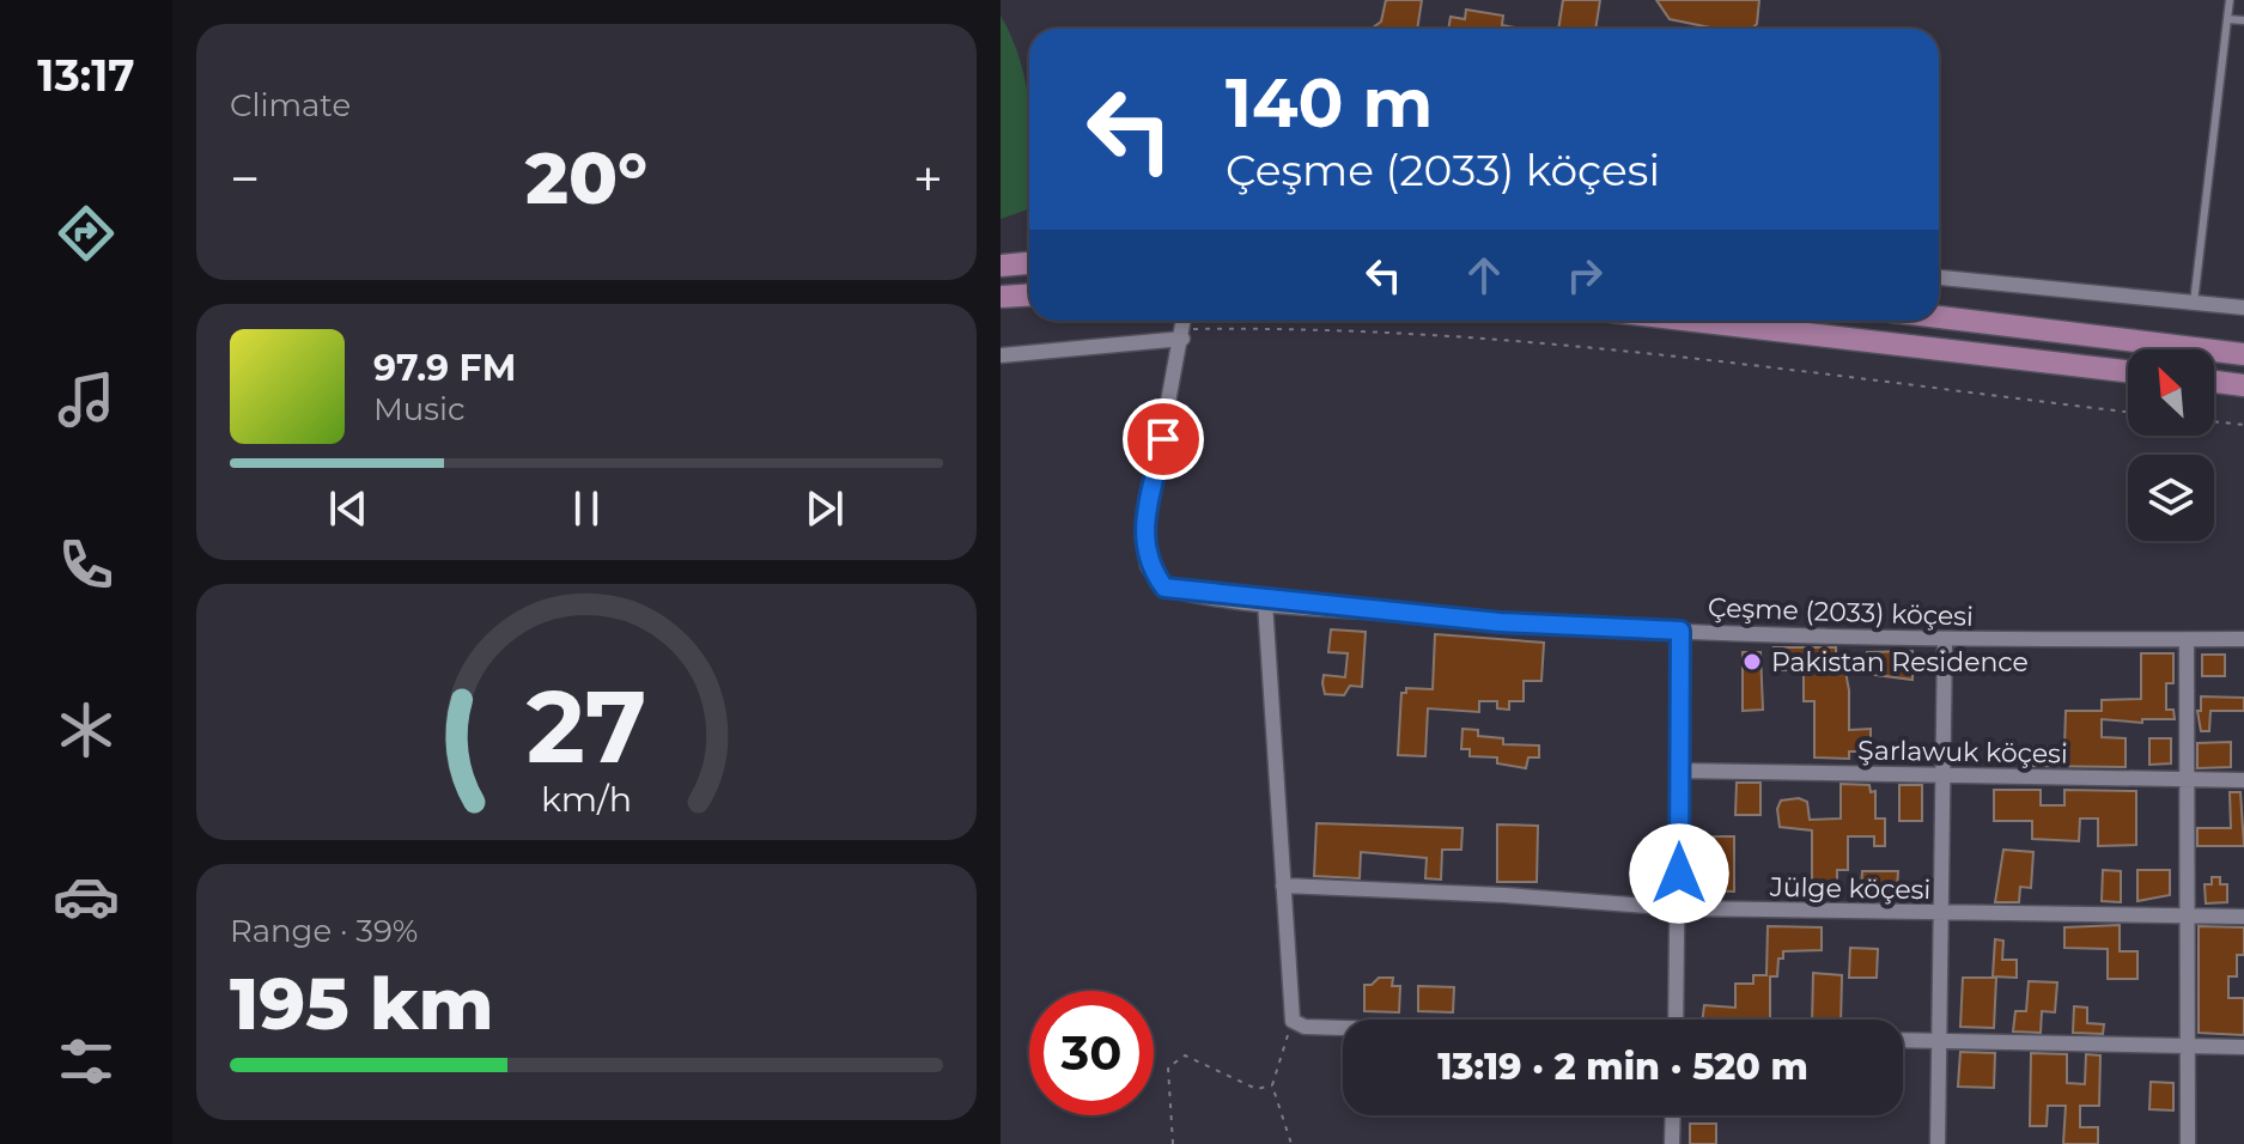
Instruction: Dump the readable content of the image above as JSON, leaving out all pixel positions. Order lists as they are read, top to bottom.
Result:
{
  "streets": {
    "street": ["Çeşme (2033) köçesi", "Şarlawuk köçesi", "Jülge köçesi"]
  },
  "places": ["Pakistan Residence"],
  "north": "top left",
  "page": {
    "tabs": "13:17",
    "tile": [
      "Climate",
      ["Range · 39%", "195 km"]
    ],
    "turn": ["140 m", "Çeşme (2033) köçesi"],
    "heat": ["−", "20°", "+"],
    "song": ["97.9 FM", "Music"],
    "limit": "30",
    "trip": "13:19 · 2 min · 520 m",
    "gauge": ["27", "km/h"]
  }
}
